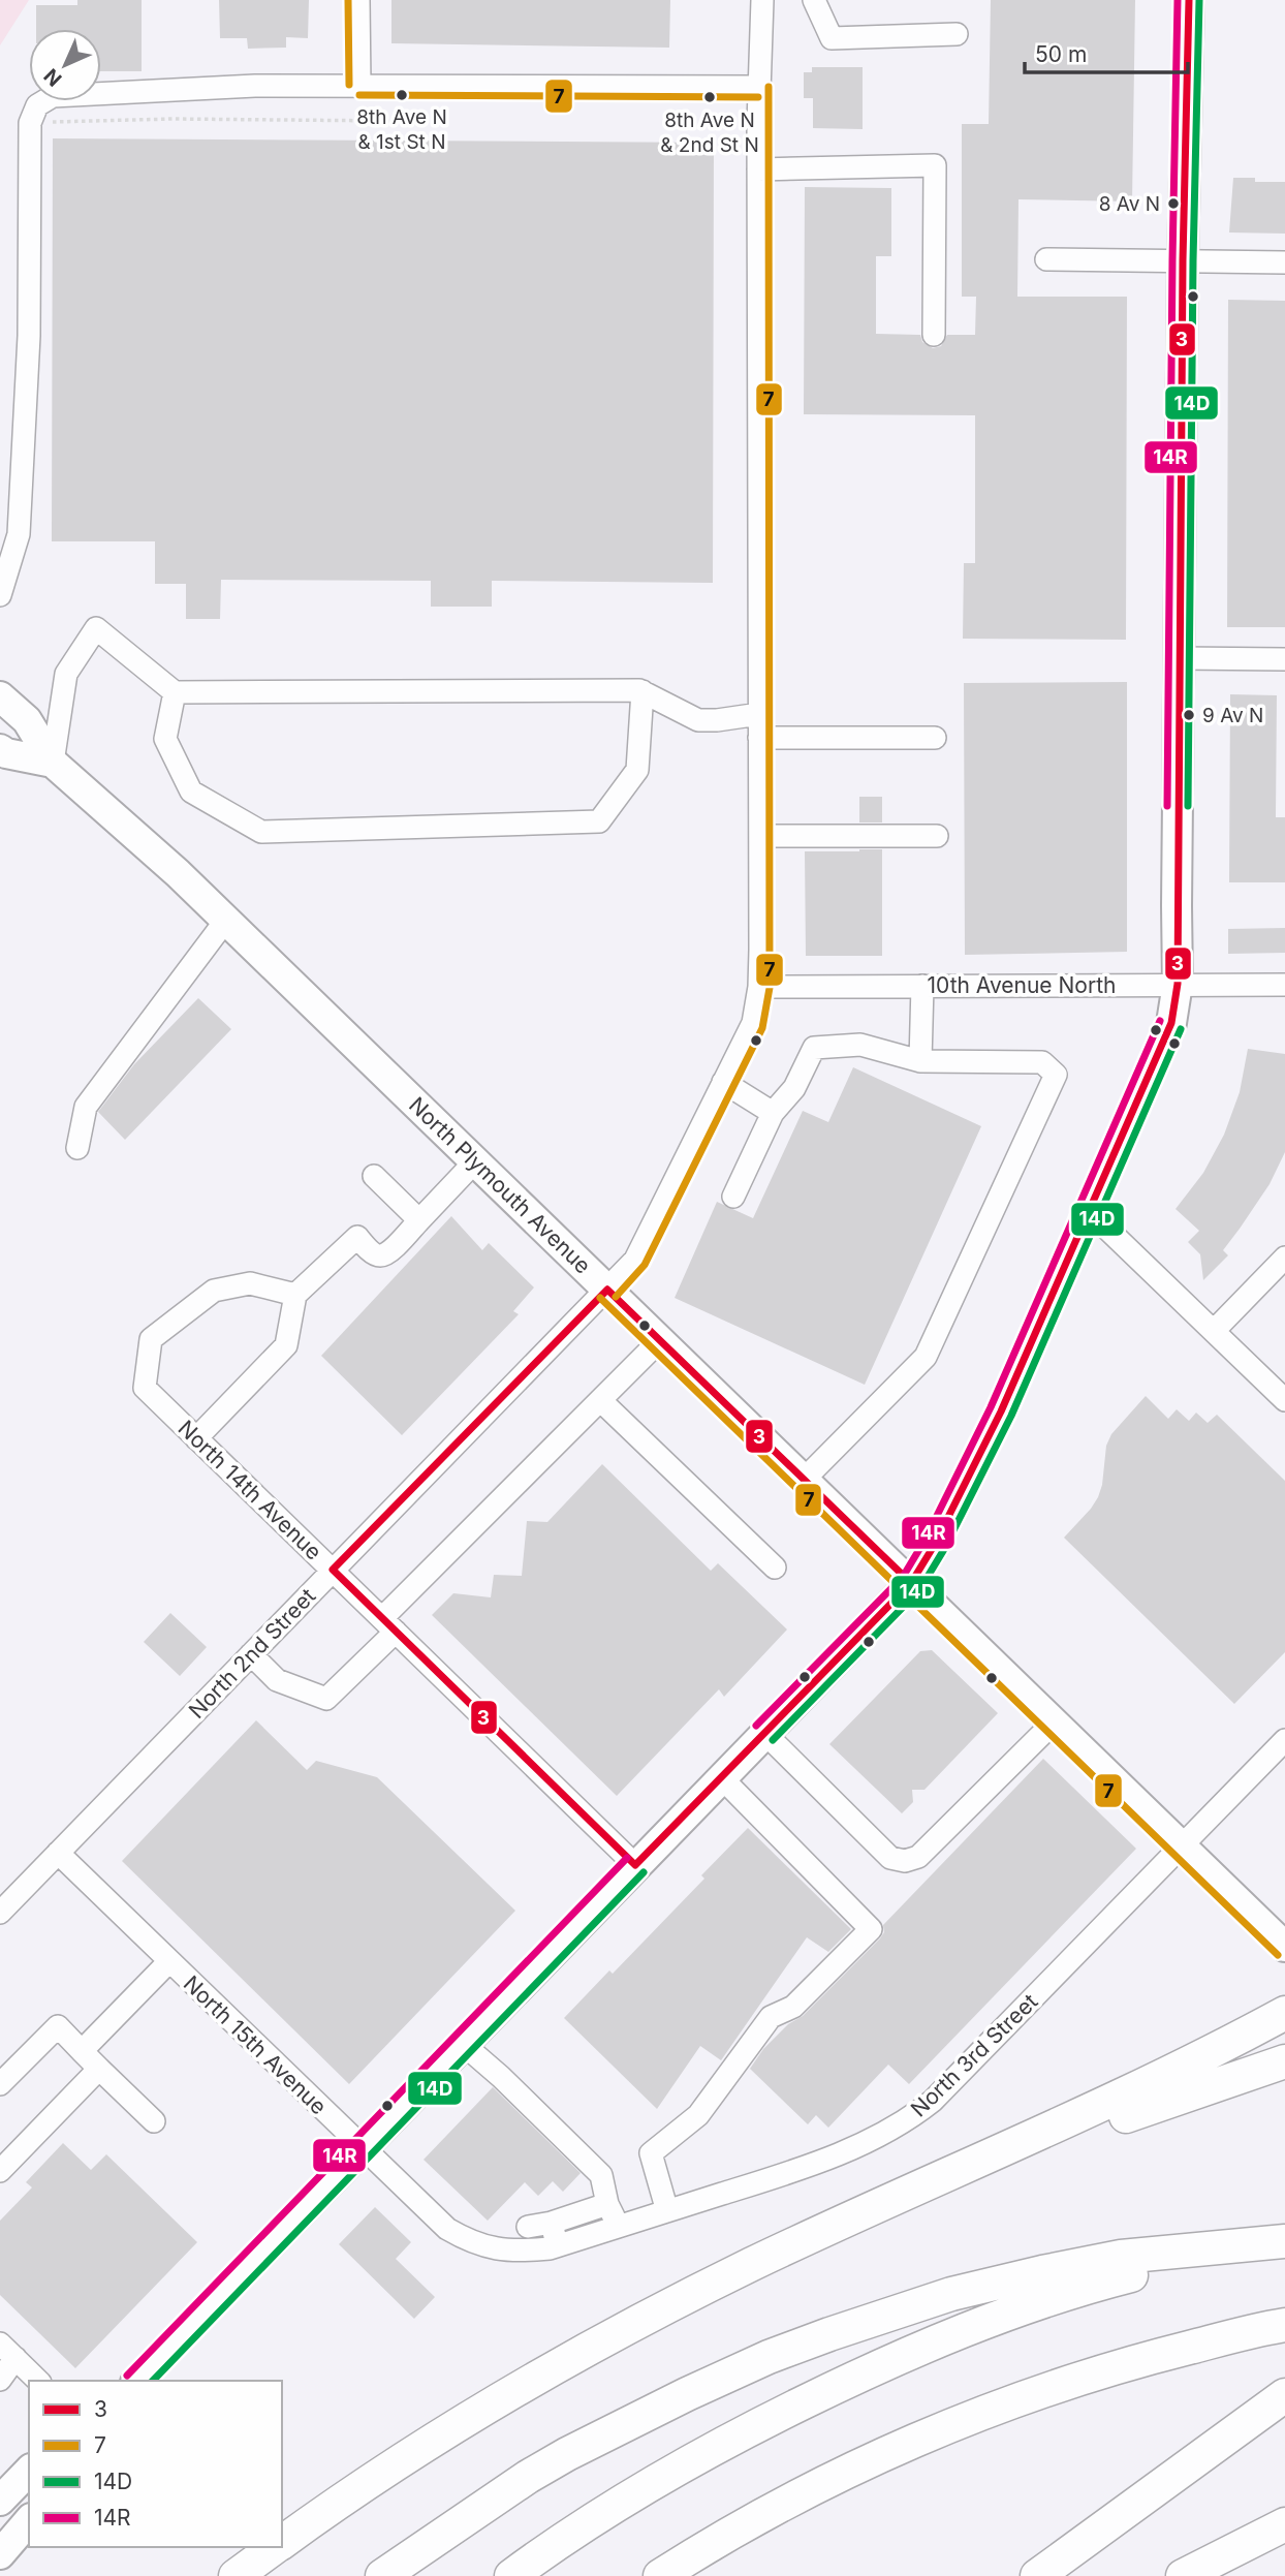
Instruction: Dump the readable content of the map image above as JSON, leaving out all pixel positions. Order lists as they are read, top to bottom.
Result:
{
  "streets": {
    "main road": ["North Plymouth Avenue"],
    "street": [
      "10th Avenue North",
      "North 14th Avenue",
      "North 2nd Street",
      "North 15th Avenue",
      "North 3rd Street"
    ]
  },
  "crossings": [
    ["10th Avenue North", "North 2nd Street"],
    ["North Plymouth Avenue", "North 2nd Street"],
    ["North Plymouth Avenue", "North 3rd Street"],
    ["North 14th Avenue", "North 2nd Street"],
    ["North 2nd Street", "North 15th Avenue"],
    ["North 15th Avenue", "North 3rd Street"]
  ],
  "places": [
    "8th Ave N & 1st St N",
    "8th Ave N & 2nd St N",
    "8 Av N",
    "9 Av N"
  ],
  "lines": [
    "transit line 3",
    "transit line 7",
    "transit line 14D",
    "transit line 14R"
  ],
  "legend": [
    "3",
    "7",
    "14D",
    "14R"
  ],
  "scale_bar": "50 m",
  "north": "bottom left"
}
